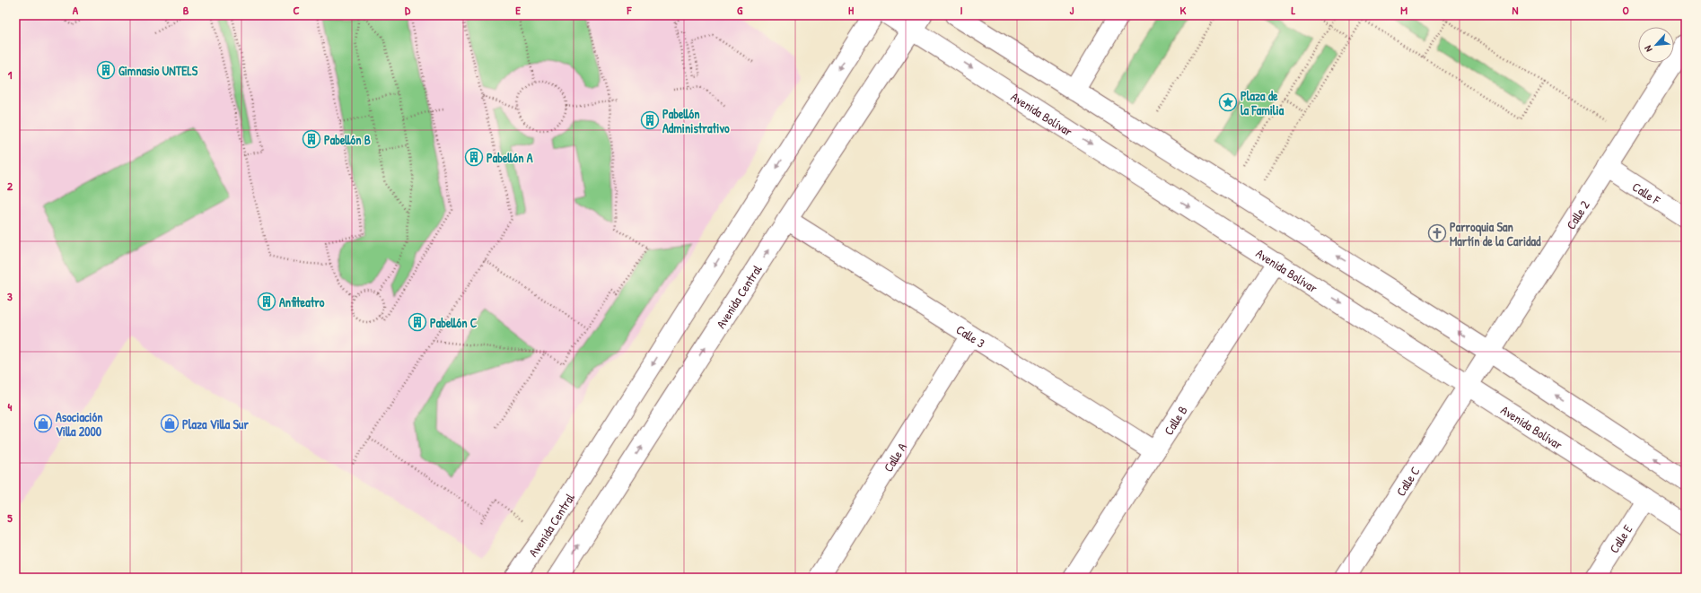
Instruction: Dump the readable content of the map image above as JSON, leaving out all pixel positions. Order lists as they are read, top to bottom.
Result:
{
  "streets": {
    "street": [
      "Avenida Bolívar",
      "Calle F",
      "Calle 2",
      "Avenida Central",
      "Calle 3",
      "Calle B",
      "Calle A",
      "Calle C",
      "Calle E"
    ]
  },
  "crossings": [
    ["Avenida Bolívar", "Calle 2"],
    ["Avenida Bolívar", "Avenida Central"],
    ["Avenida Bolívar", "Calle B"],
    ["Avenida Bolívar", "Calle C"],
    ["Avenida Bolívar", "Calle E"],
    ["Calle F", "Calle 2"],
    ["Calle 2", "Calle C"],
    ["Avenida Central", "Calle 3"],
    ["Calle 3", "Calle B"],
    ["Calle 3", "Calle A"]
  ],
  "places": {
    "building": [
      "Gimnasio UNTELS",
      "Pabellón Administrativo",
      "Pabellón B",
      "Pabellón A",
      "Anfiteatro",
      "Pabellón C"
    ],
    "place": ["Plaza de la Familia"],
    "church": ["Parroquia San Martín de la Caridad"],
    "shop": ["Asociación Villa 2000", "Plaza Villa Sur"]
  },
  "north": "bottom left",
  "grid": {
    "columns": [
      "A",
      "B",
      "C",
      "D",
      "E",
      "F",
      "G",
      "H",
      "I",
      "J",
      "K",
      "L",
      "M",
      "N",
      "O"
    ],
    "rows": [
      "1",
      "2",
      "3",
      "4",
      "5"
    ]
  }
}
